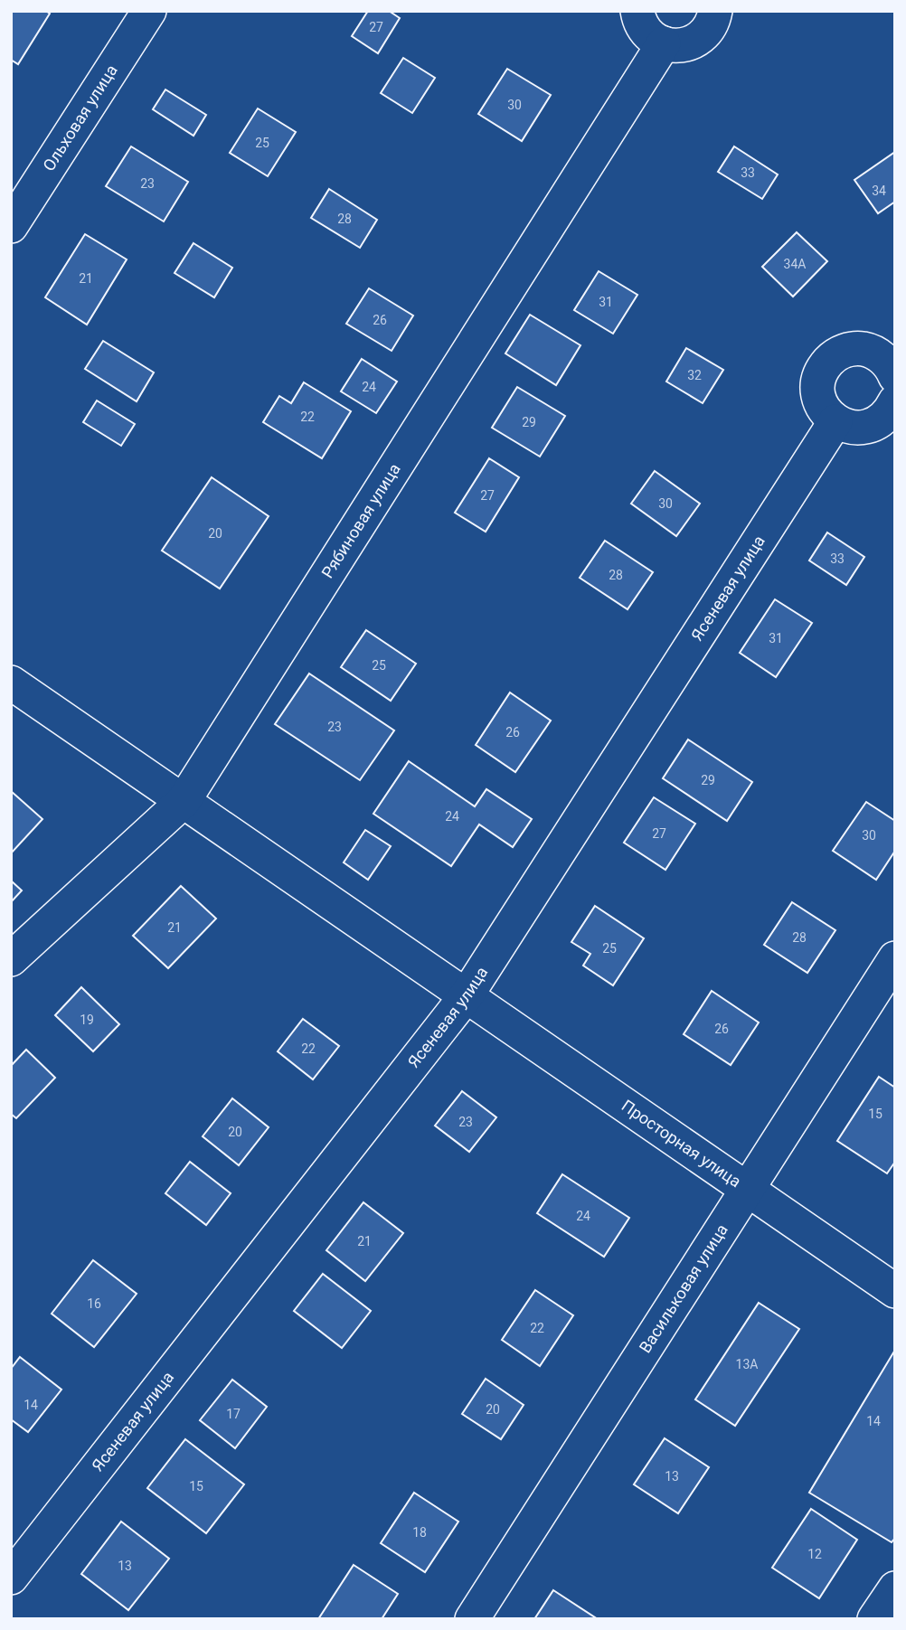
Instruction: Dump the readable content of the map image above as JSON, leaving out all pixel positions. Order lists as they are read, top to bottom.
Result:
{
  "streets": {
    "street": [
      "Ольховая улица",
      "Рябиновая улица",
      "Ясеневая улица",
      "Просторная улица",
      "Васильковая улица"
    ]
  },
  "crossings": [
    ["Рябиновая улица", "Просторная улица"],
    ["Ясеневая улица", "Просторная улица"],
    ["Просторная улица", "Васильковая улица"]
  ],
  "house_numbers": [
    "27",
    "30",
    "25",
    "33",
    "23",
    "34",
    "28",
    "34А",
    "21",
    "31",
    "26",
    "32",
    "24",
    "22",
    "29",
    "27",
    "30",
    "20",
    "33",
    "28",
    "31",
    "25",
    "23",
    "26",
    "29",
    "24",
    "27",
    "30",
    "21",
    "28",
    "25",
    "19",
    "26",
    "22",
    "15",
    "23",
    "20",
    "24",
    "21",
    "16",
    "22",
    "13А",
    "14",
    "20",
    "17",
    "14",
    "13",
    "15",
    "18",
    "12",
    "13"
  ]
}
